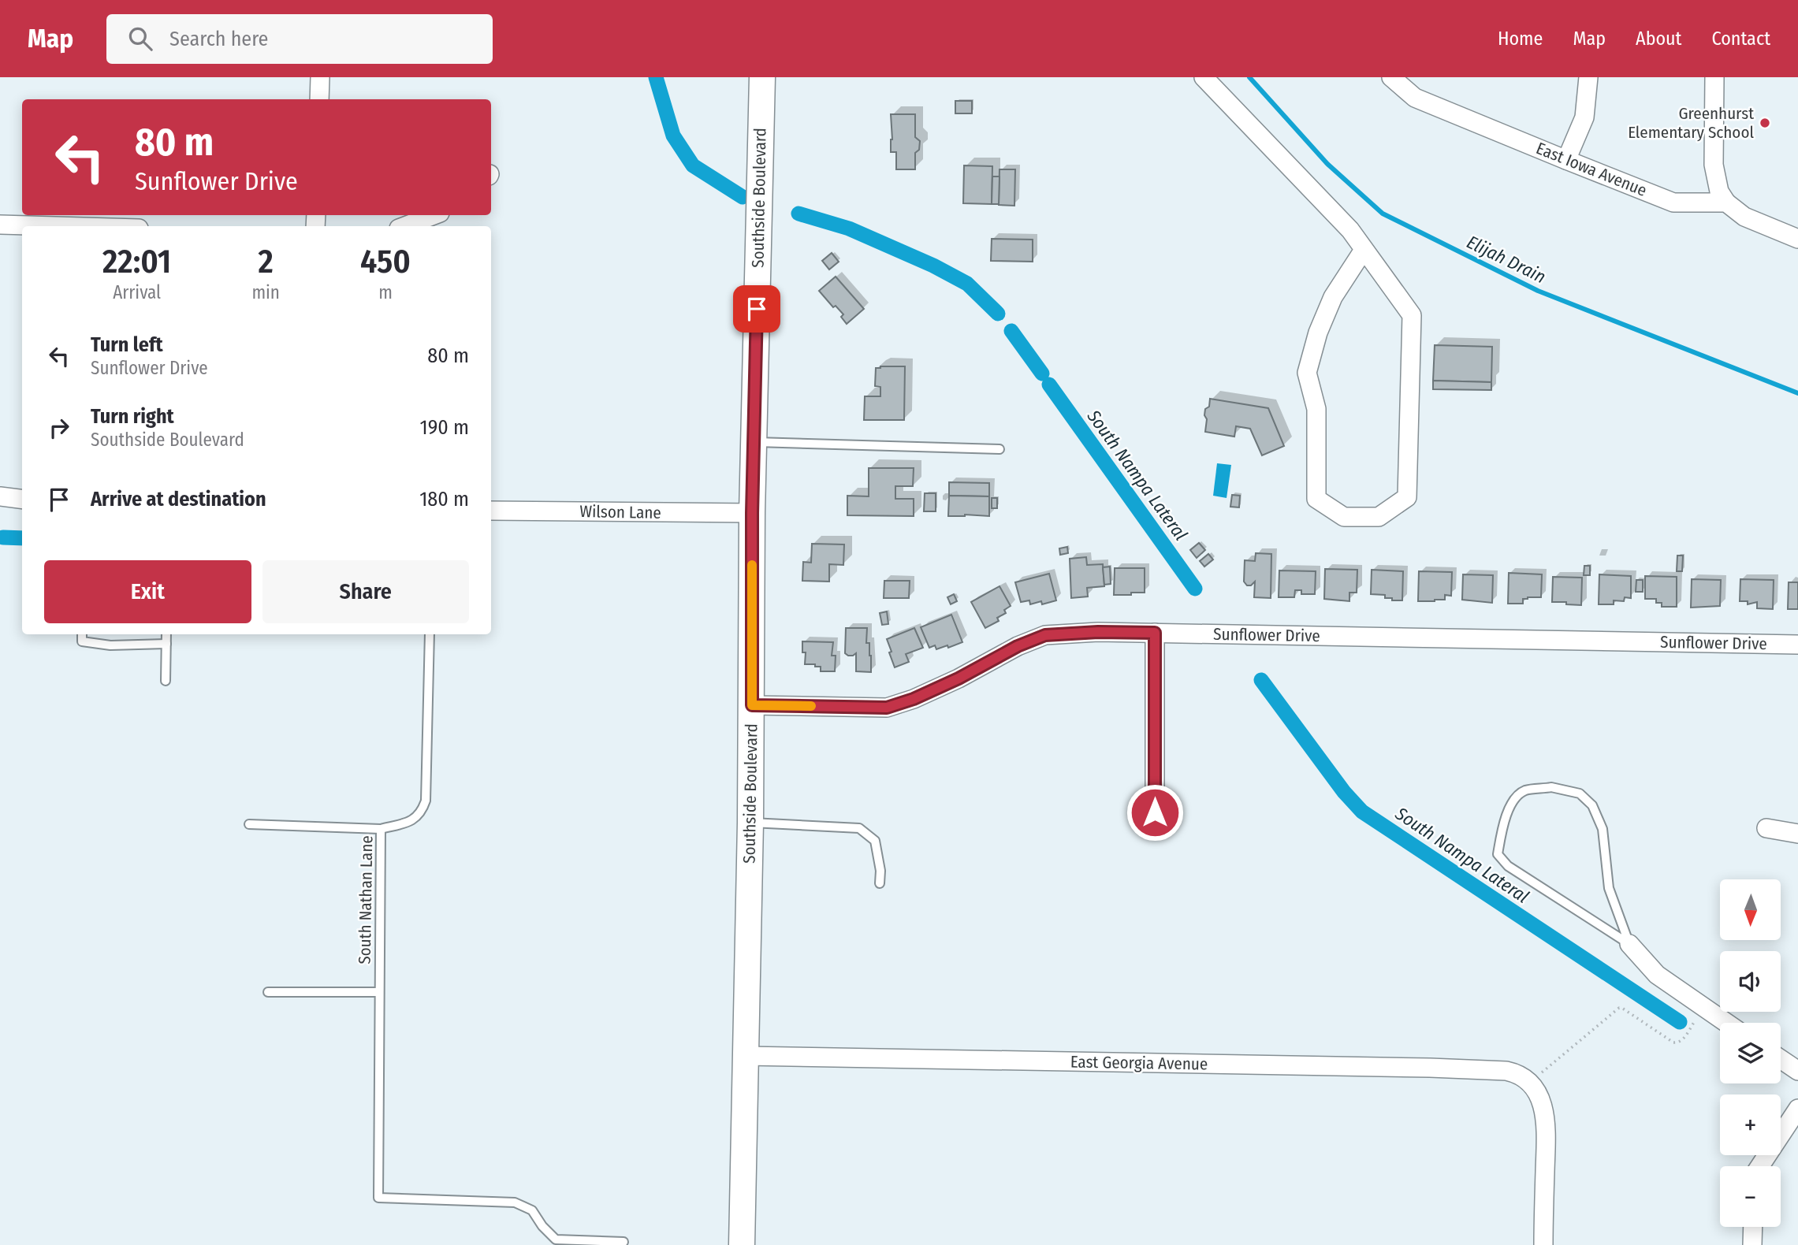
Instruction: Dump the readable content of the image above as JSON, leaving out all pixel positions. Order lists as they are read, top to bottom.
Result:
{
  "streets": {
    "main road": ["Southside Boulevard"],
    "street": [
      "East Iowa Avenue",
      "Wilson Lane",
      "Sunflower Drive",
      "East Georgia Avenue"
    ],
    "lane": ["South Nathan Lane"]
  },
  "crossings": [
    ["Southside Boulevard", "Wilson Lane"],
    ["Southside Boulevard", "Sunflower Drive"],
    ["Southside Boulevard", "East Georgia Avenue"]
  ],
  "water": ["Elijah Drain", "South Nampa Lateral"],
  "places": ["Greenhurst Elementary School"],
  "north": "bottom",
  "page": {
    "header": "Map",
    "search": "Search here",
    "nav": [
      "Home",
      "Map",
      "About",
      "Contact"
    ],
    "turn": ["80 m", "Sunflower Drive"],
    "eta": [
      "22:01",
      "Arrival",
      "2",
      "min",
      "450",
      "m"
    ],
    "list": [
      {
        "name": "Turn left",
        "note": "Sunflower Drive",
        "value": "80 m"
      },
      {
        "name": "Turn right",
        "note": "Southside Boulevard",
        "value": "190 m"
      },
      {
        "name": "Arrive at destination",
        "value": "180 m"
      }
    ],
    "buttons": ["Exit", "Share"],
    "map_buttons": ["+", "−"]
  }
}
